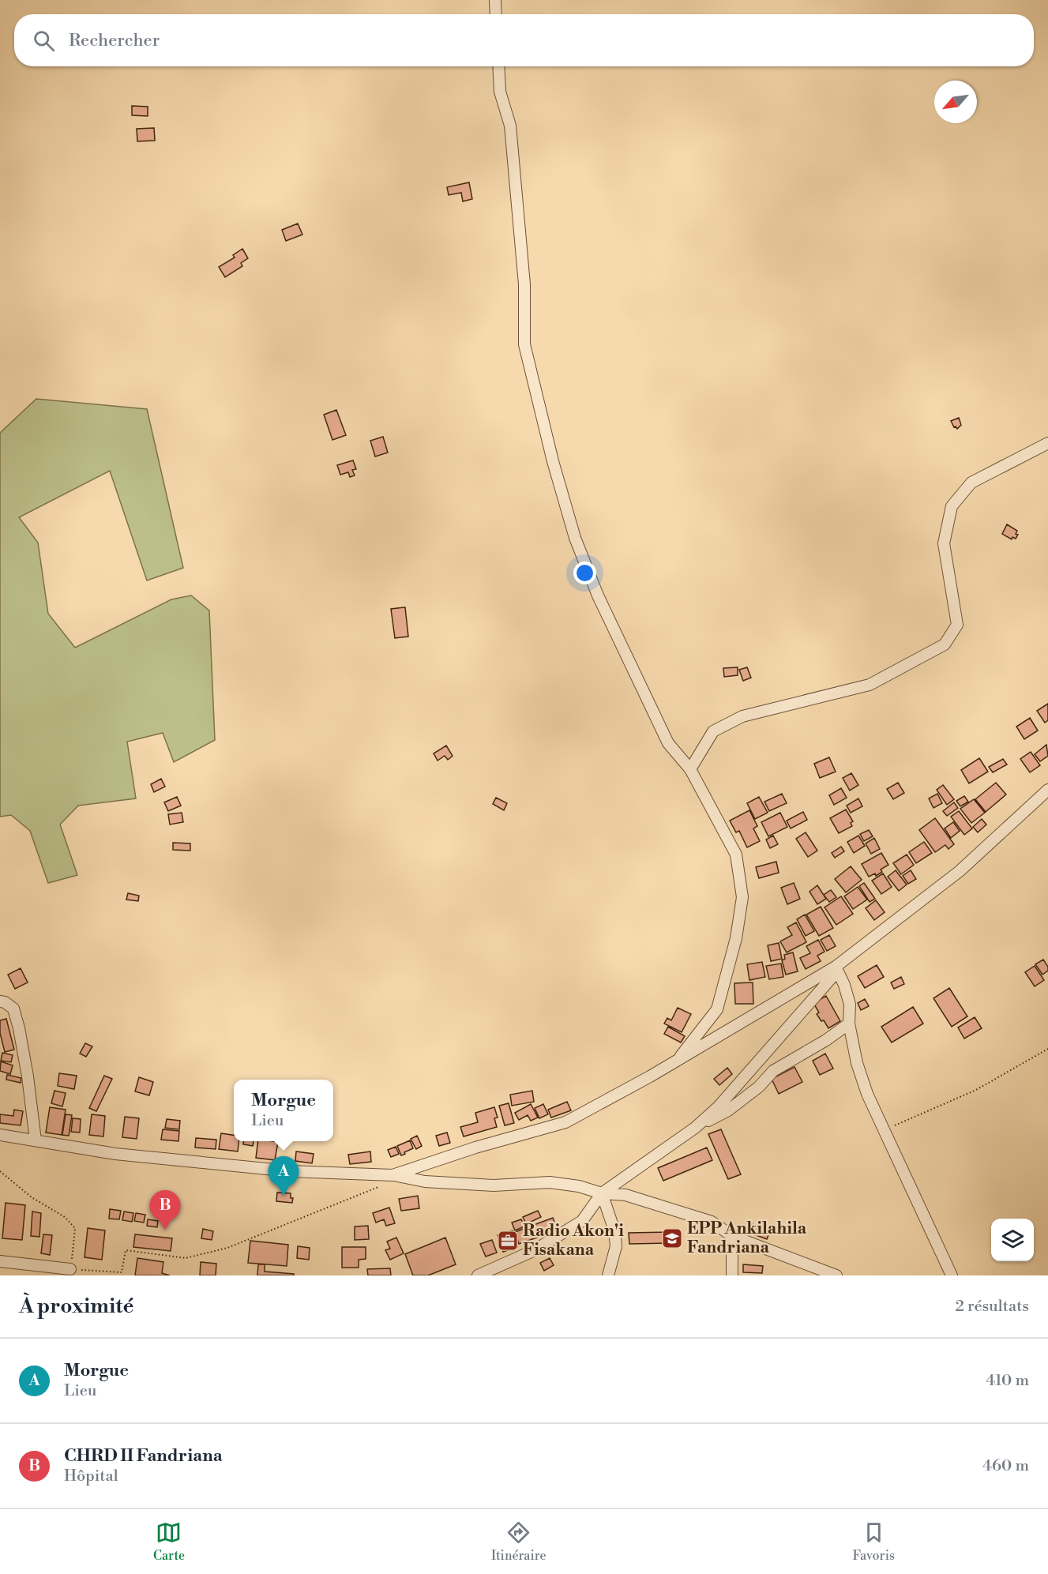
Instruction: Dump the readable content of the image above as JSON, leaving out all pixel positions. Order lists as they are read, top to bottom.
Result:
{
  "places": {
    "school or university": ["EPP Ankilahila Fandriana"],
    "office": ["Radio Akon'i Fisakana"]
  },
  "north": "bottom left",
  "page": {
    "search": "Rechercher",
    "popup": ["Morgue", "Lieu"],
    "pins": ["A", "B"],
    "heading": ["À proximité", "2 résultats"],
    "list": [
      {
        "mark": "A",
        "name": "Morgue",
        "note": "Lieu",
        "value": "410 m"
      },
      {
        "mark": "B",
        "name": "CHRD II Fandriana",
        "note": "Hôpital",
        "value": "460 m"
      }
    ],
    "nav": ["Carte", "Itinéraire", "Favoris"]
  }
}
